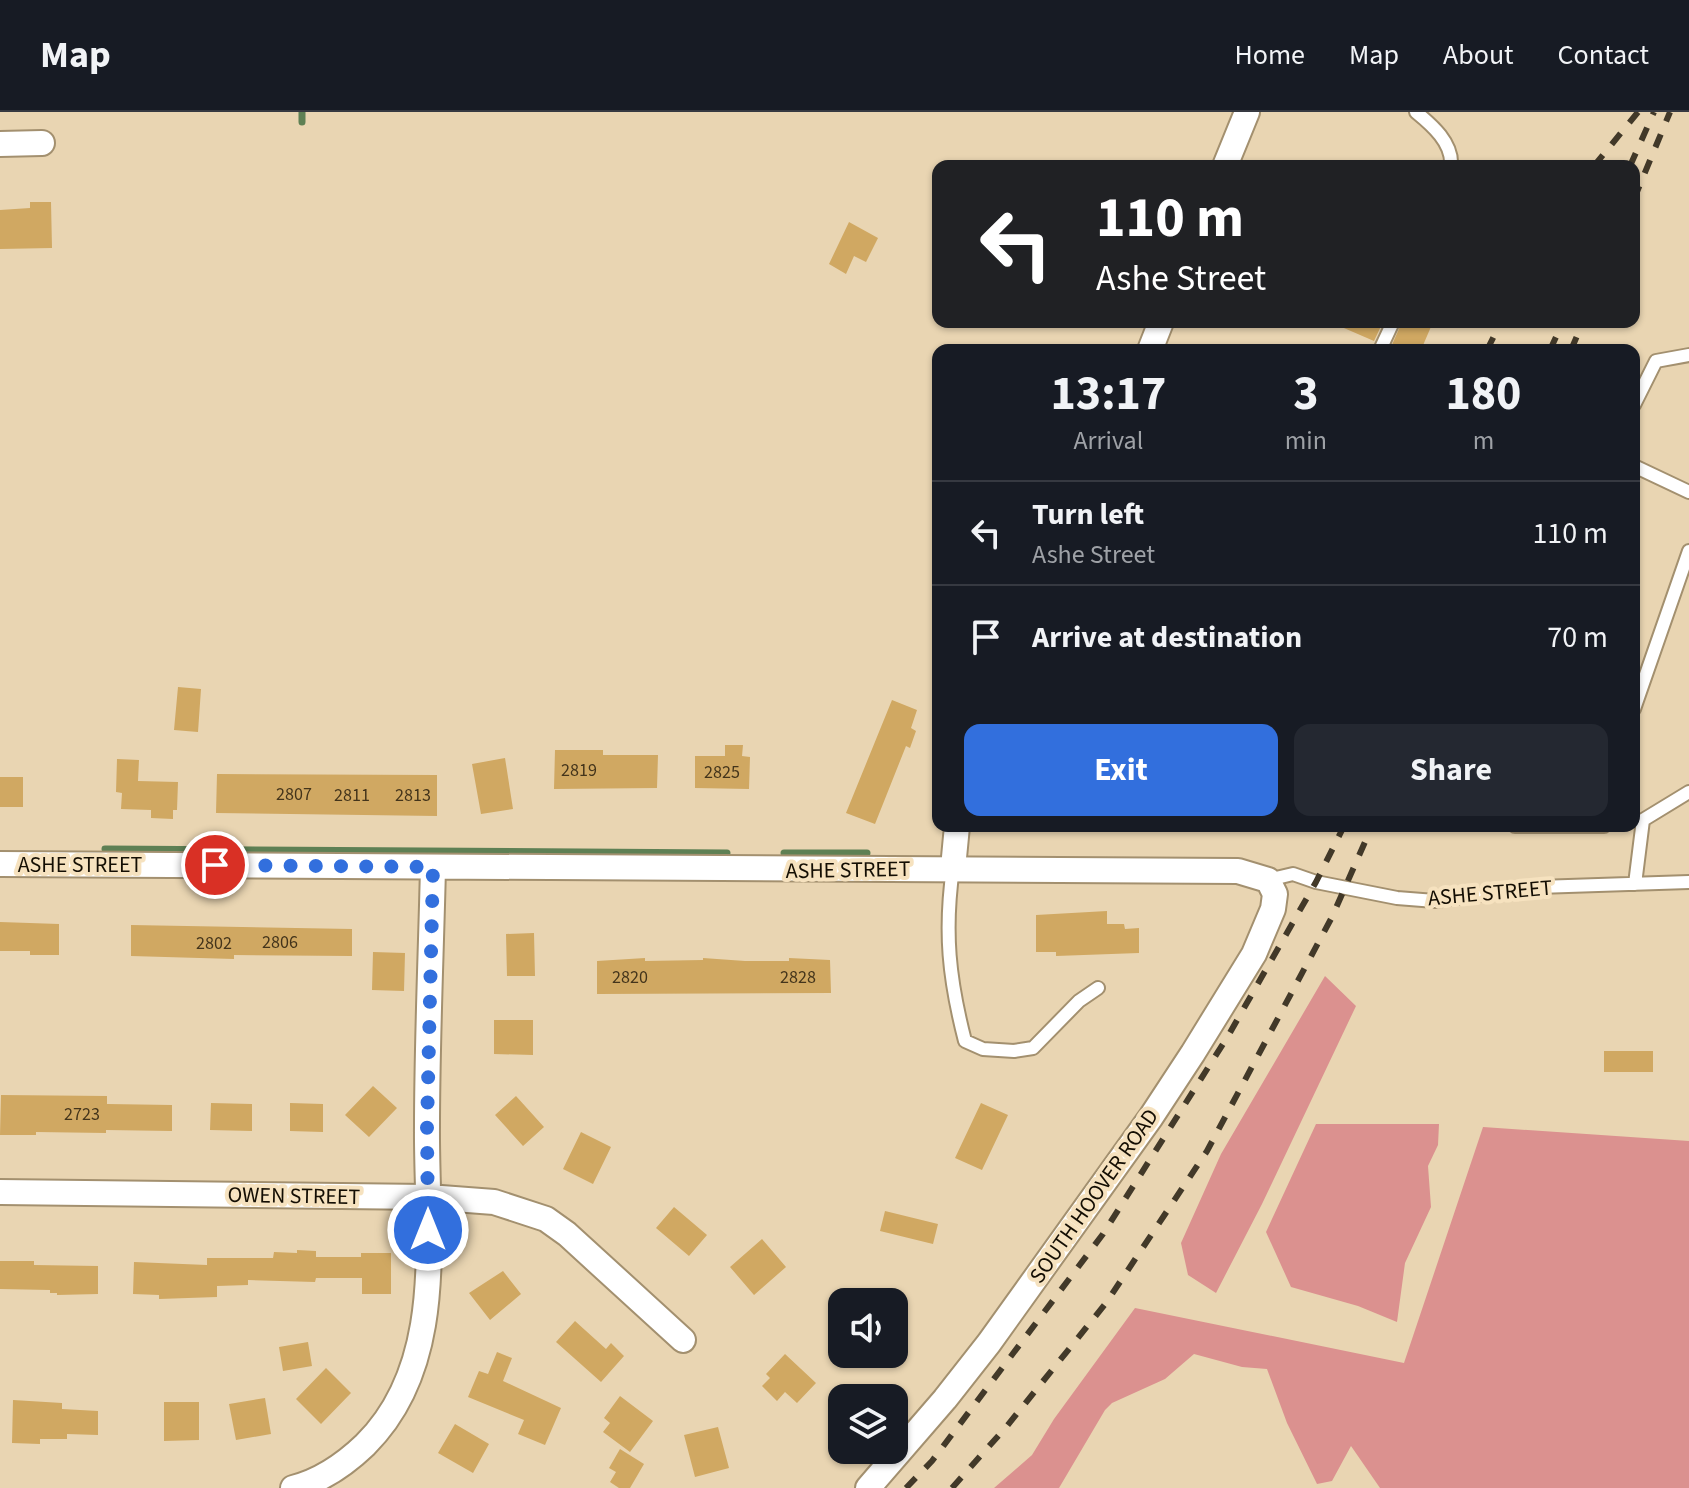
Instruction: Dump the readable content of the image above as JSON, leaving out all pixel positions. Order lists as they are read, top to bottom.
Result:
{
  "streets": {
    "street": ["ASHE STREET", "OWEN STREET", "SOUTH HOOVER ROAD"]
  },
  "crossings": [
    ["ASHE STREET", "SOUTH HOOVER ROAD"]
  ],
  "house_numbers": [
    "2819",
    "2825",
    "2807",
    "2811",
    "2813",
    "2806",
    "2802",
    "2820",
    "2828",
    "2723"
  ],
  "page": {
    "header": "Map",
    "nav": [
      "Home",
      "Map",
      "About",
      "Contact"
    ],
    "turn": ["110 m", "Ashe Street"],
    "eta": [
      "13:17",
      "Arrival",
      "3",
      "min",
      "180",
      "m"
    ],
    "list": [
      {
        "name": "Turn left",
        "note": "Ashe Street",
        "value": "110 m"
      },
      {
        "name": "Arrive at destination",
        "value": "70 m"
      }
    ],
    "buttons": ["Exit", "Share"]
  }
}
